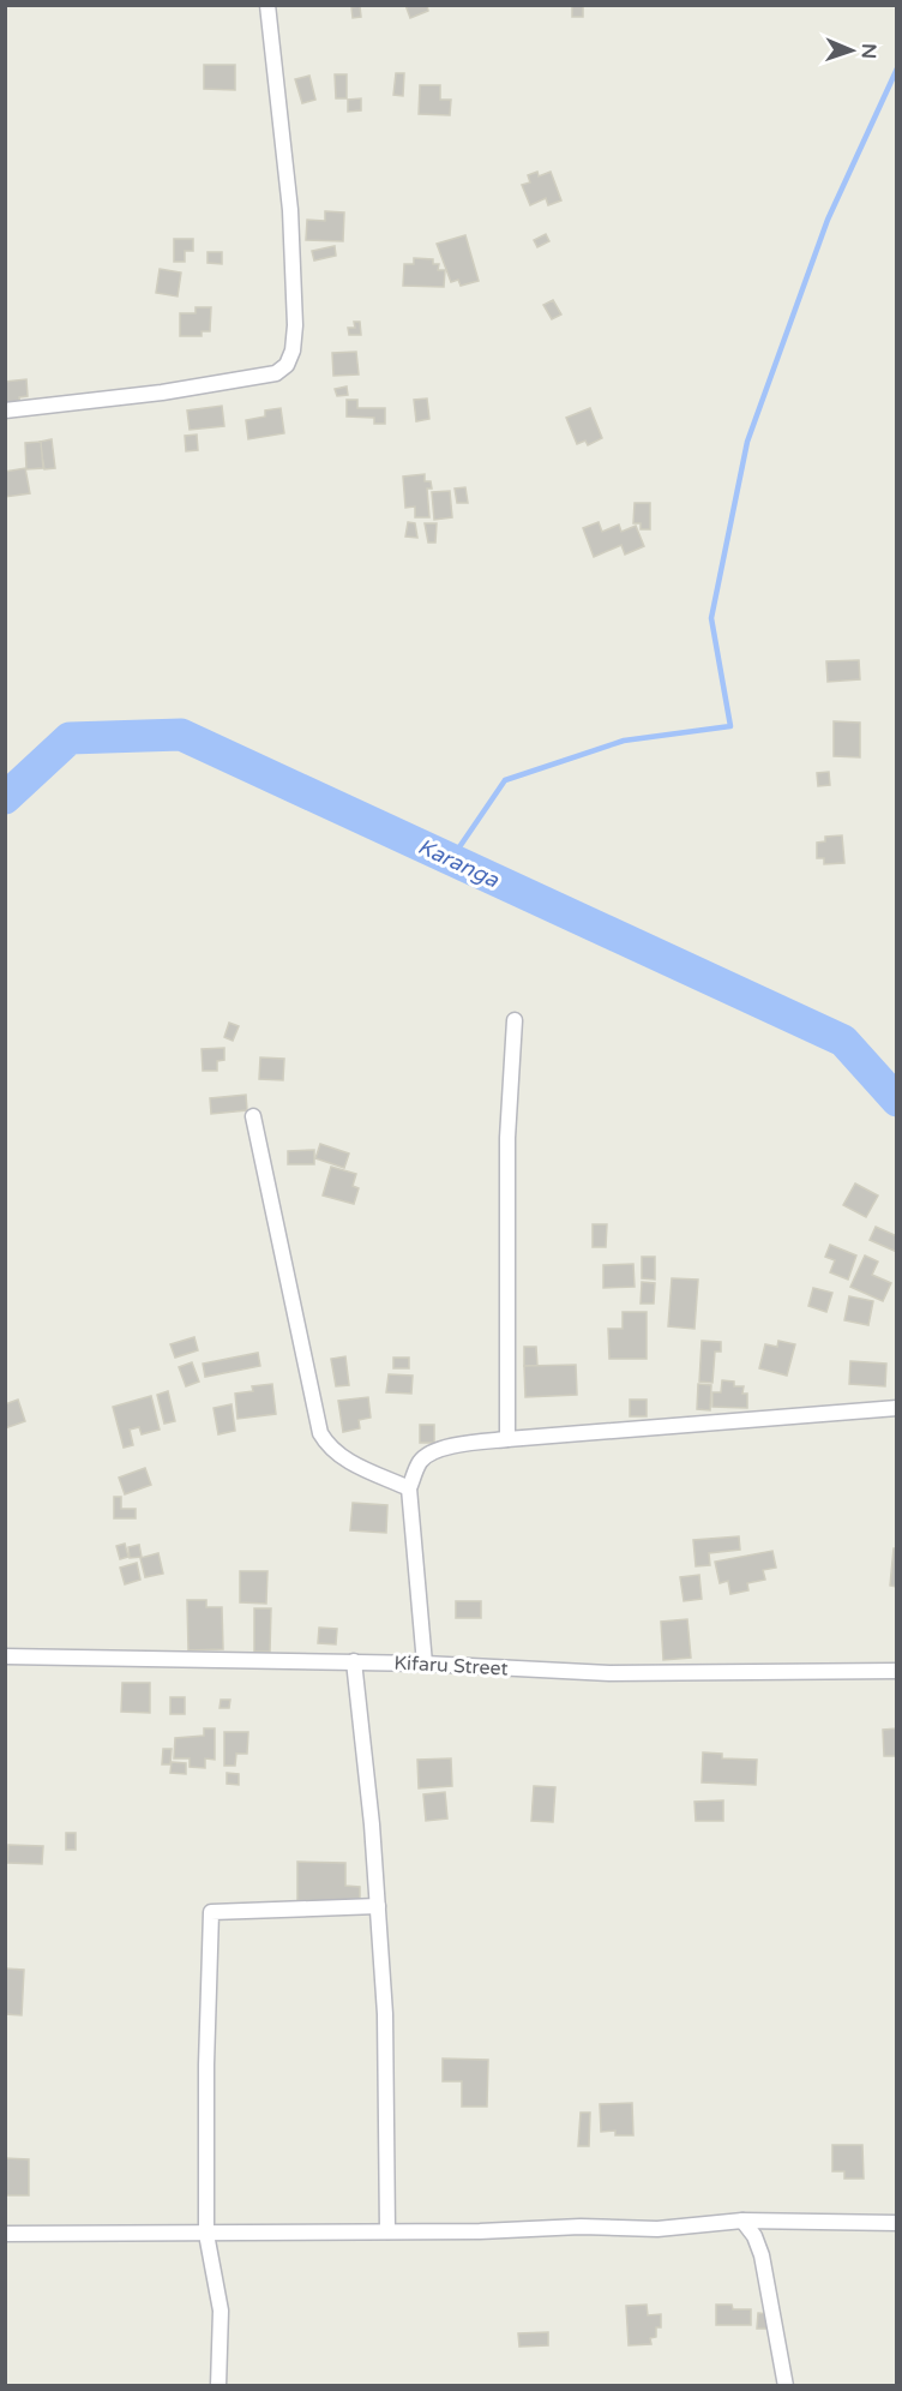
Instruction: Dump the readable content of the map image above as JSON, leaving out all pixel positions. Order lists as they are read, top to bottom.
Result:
{
  "streets": {
    "street": ["Kifaru Street"]
  },
  "water": ["Karanga"],
  "north": "right"
}
